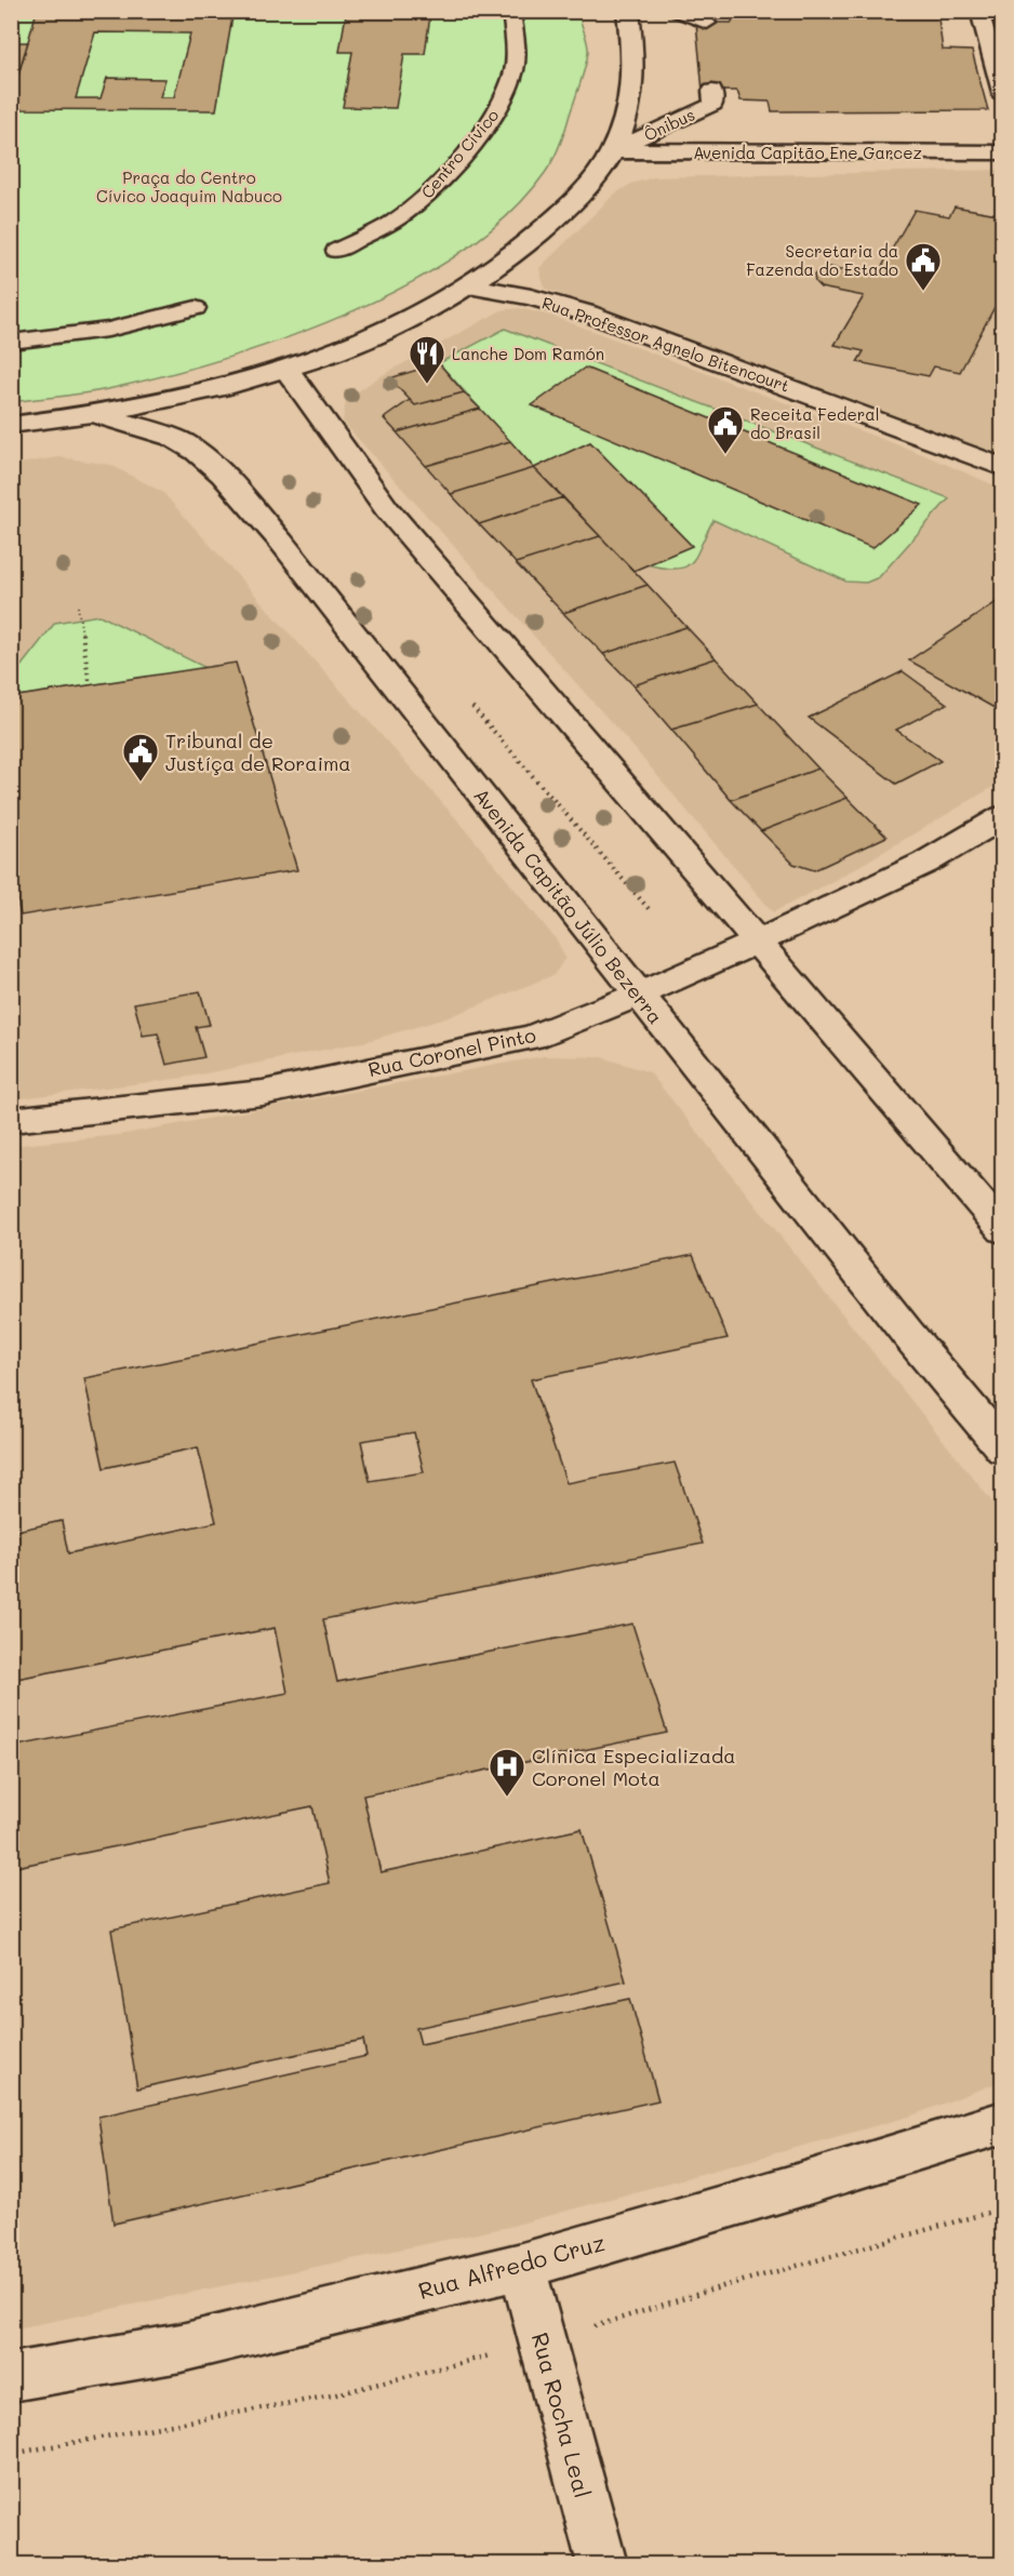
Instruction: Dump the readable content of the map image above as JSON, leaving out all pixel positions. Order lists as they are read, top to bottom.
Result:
{
  "streets": {
    "main road": [
      "Avenida Capitão Ene Garcez",
      "Rua Professor Agnelo Bitencourt",
      "Avenida Capitão Júlio Bezerra",
      "Rua Coronel Pinto",
      "Rua Alfredo Cruz",
      "Rua Rocha Leal"
    ],
    "lane": ["Ônibus", "Centro Cívico"]
  },
  "crossings": [
    ["Ônibus", "Avenida Capitão Ene Garcez"],
    ["Avenida Capitão Júlio Bezerra", "Rua Coronel Pinto"],
    ["Rua Alfredo Cruz", "Rua Rocha Leal"]
  ],
  "parks": ["Praça do Centro Cívico Joaquim Nabuco"],
  "places": {
    "public building": ["Secretaria da Fazenda do Estado", "Receita Federal do Brasil", "Tribunal de Justíça de Roraima"],
    "restaurant": ["Lanche Dom Ramón"],
    "hospital": ["Clínica Especializada Coronel Mota"]
  }
}
